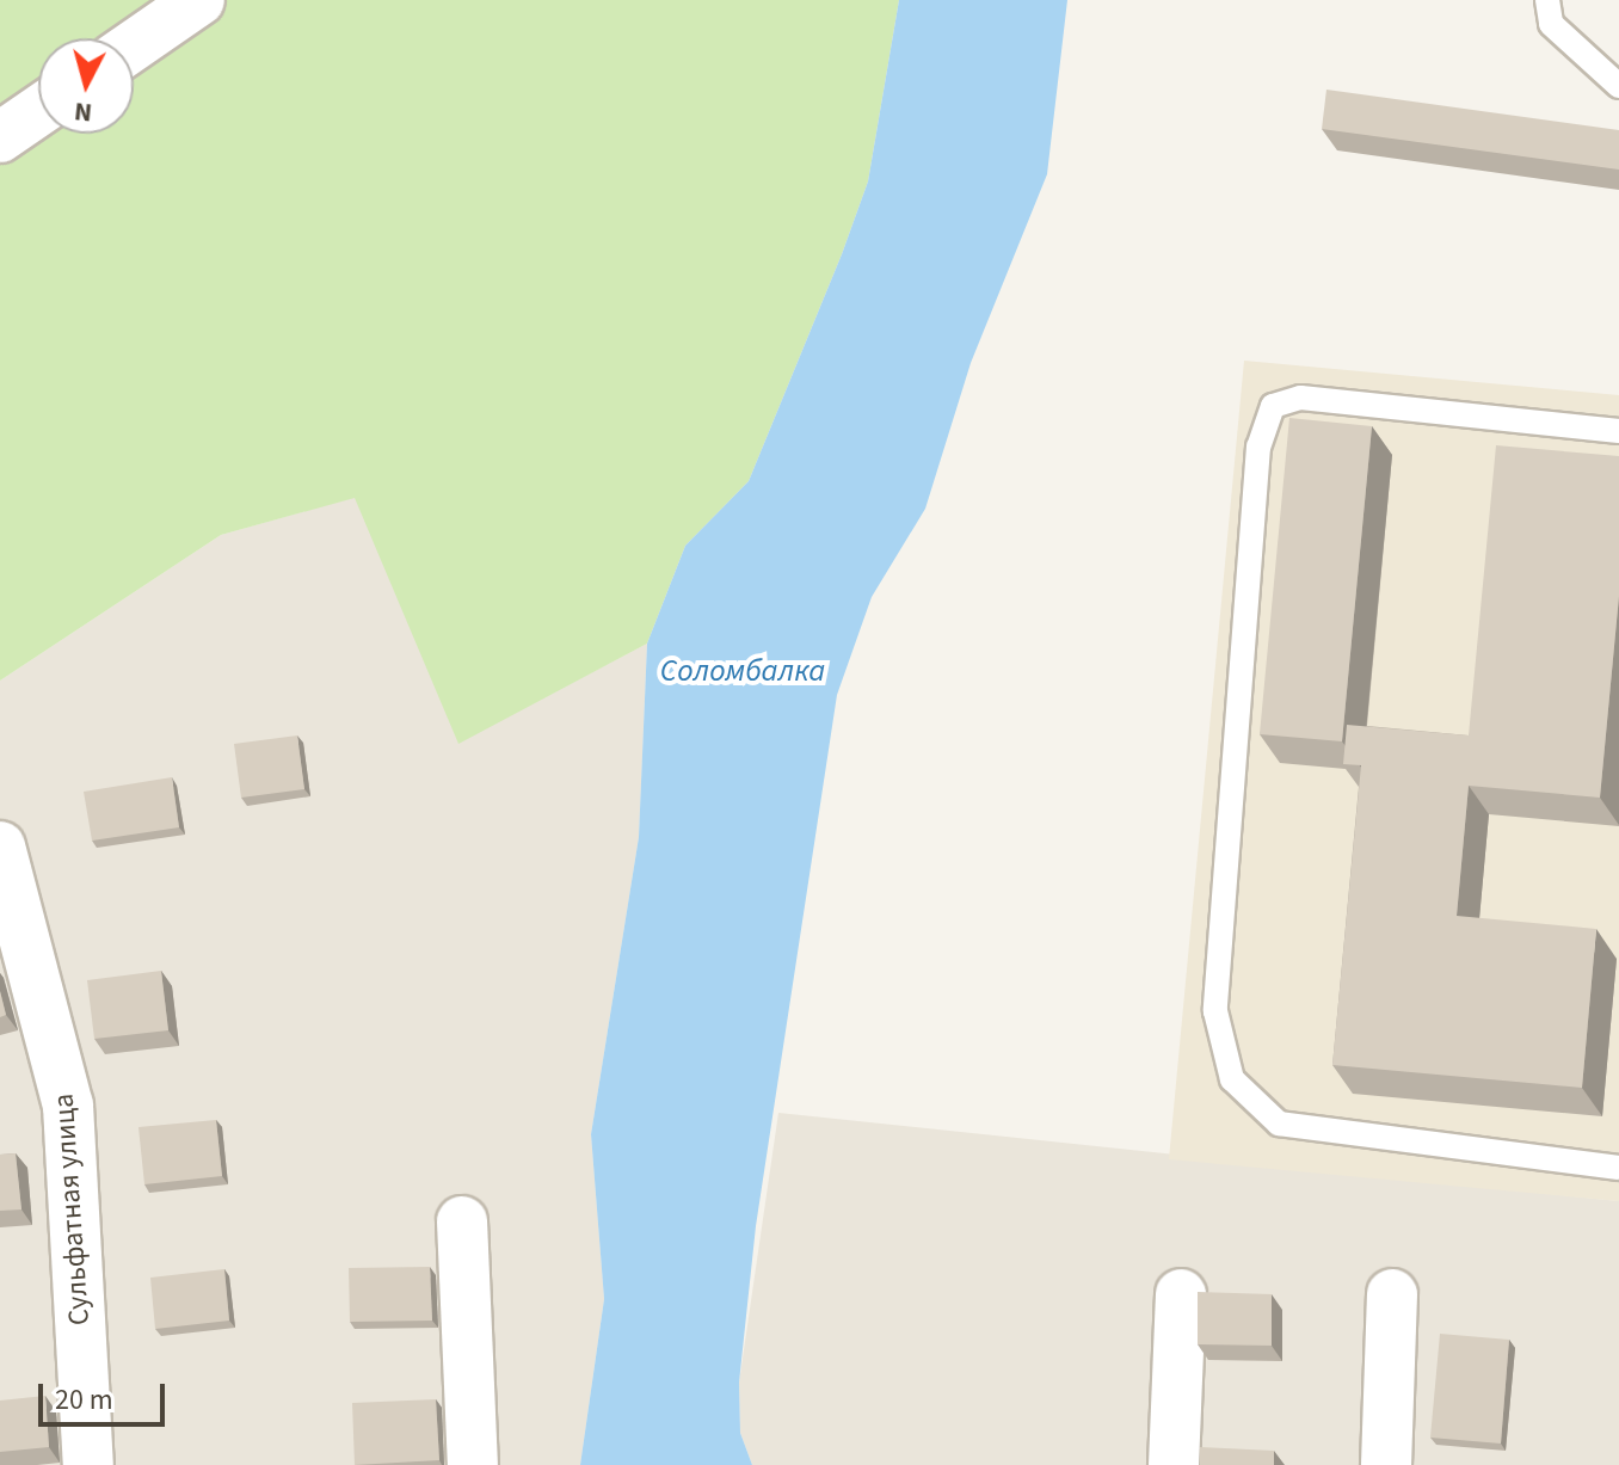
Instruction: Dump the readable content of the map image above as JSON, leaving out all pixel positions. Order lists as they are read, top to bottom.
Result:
{
  "streets": {
    "street": ["Сульфатная улица"]
  },
  "water": ["Соломбалка"],
  "scale_bar": "20 m",
  "north": "bottom"
}
